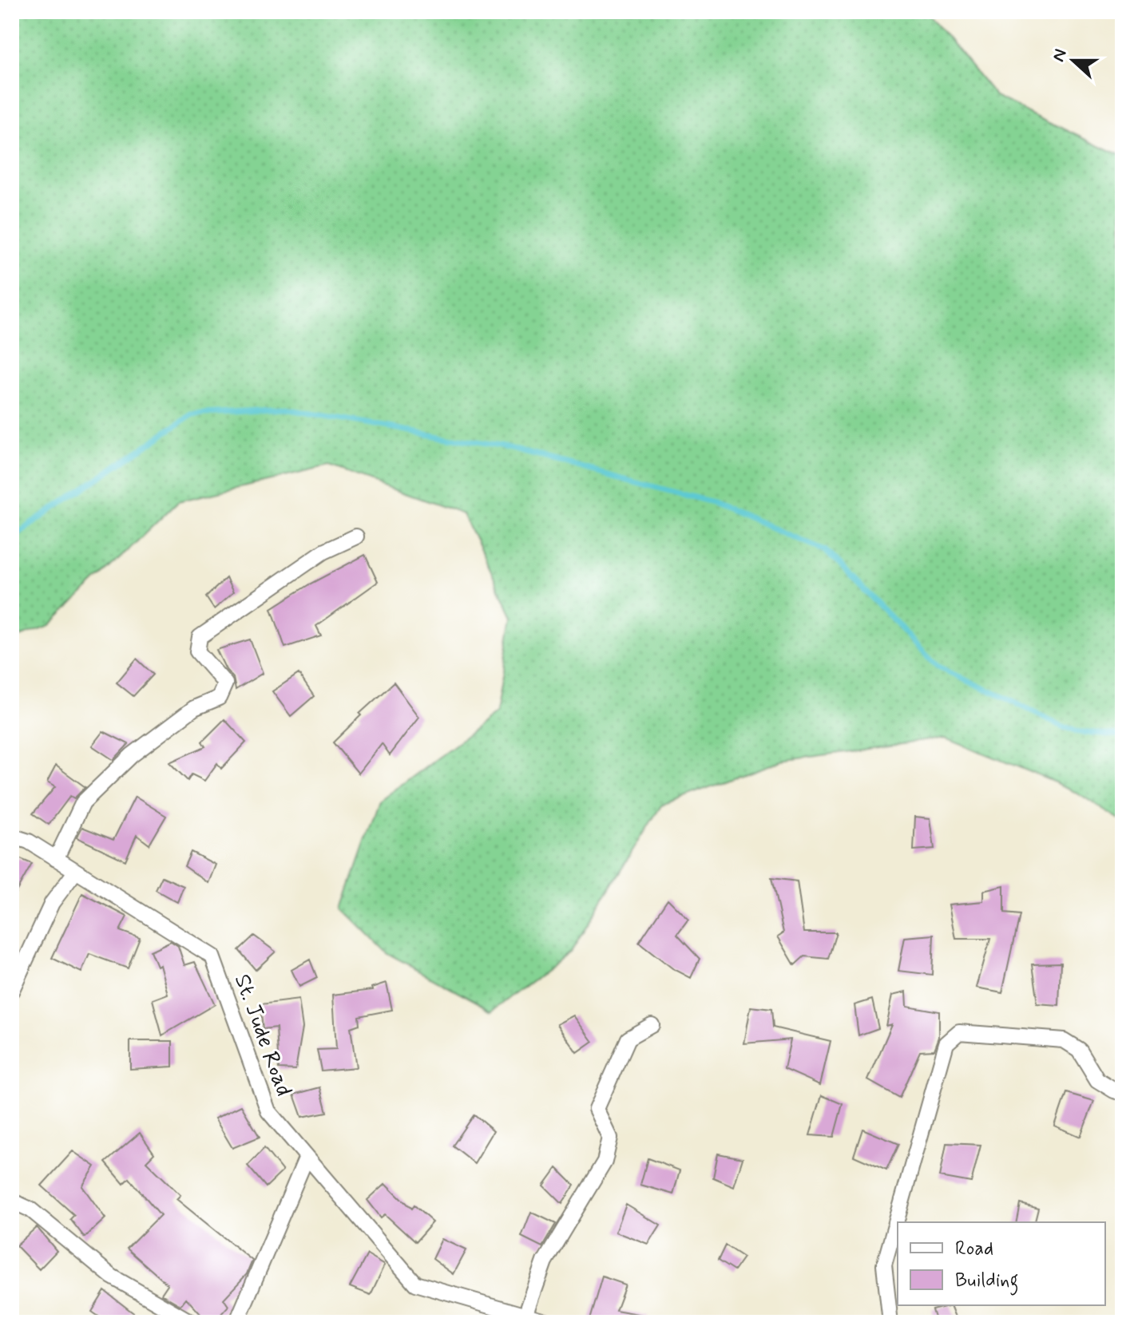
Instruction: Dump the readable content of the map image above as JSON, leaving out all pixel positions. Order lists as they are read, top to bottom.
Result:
{
  "streets": {
    "street": ["St. Jude Road"]
  },
  "legend": ["Road", "Building"],
  "north": "left"
}
